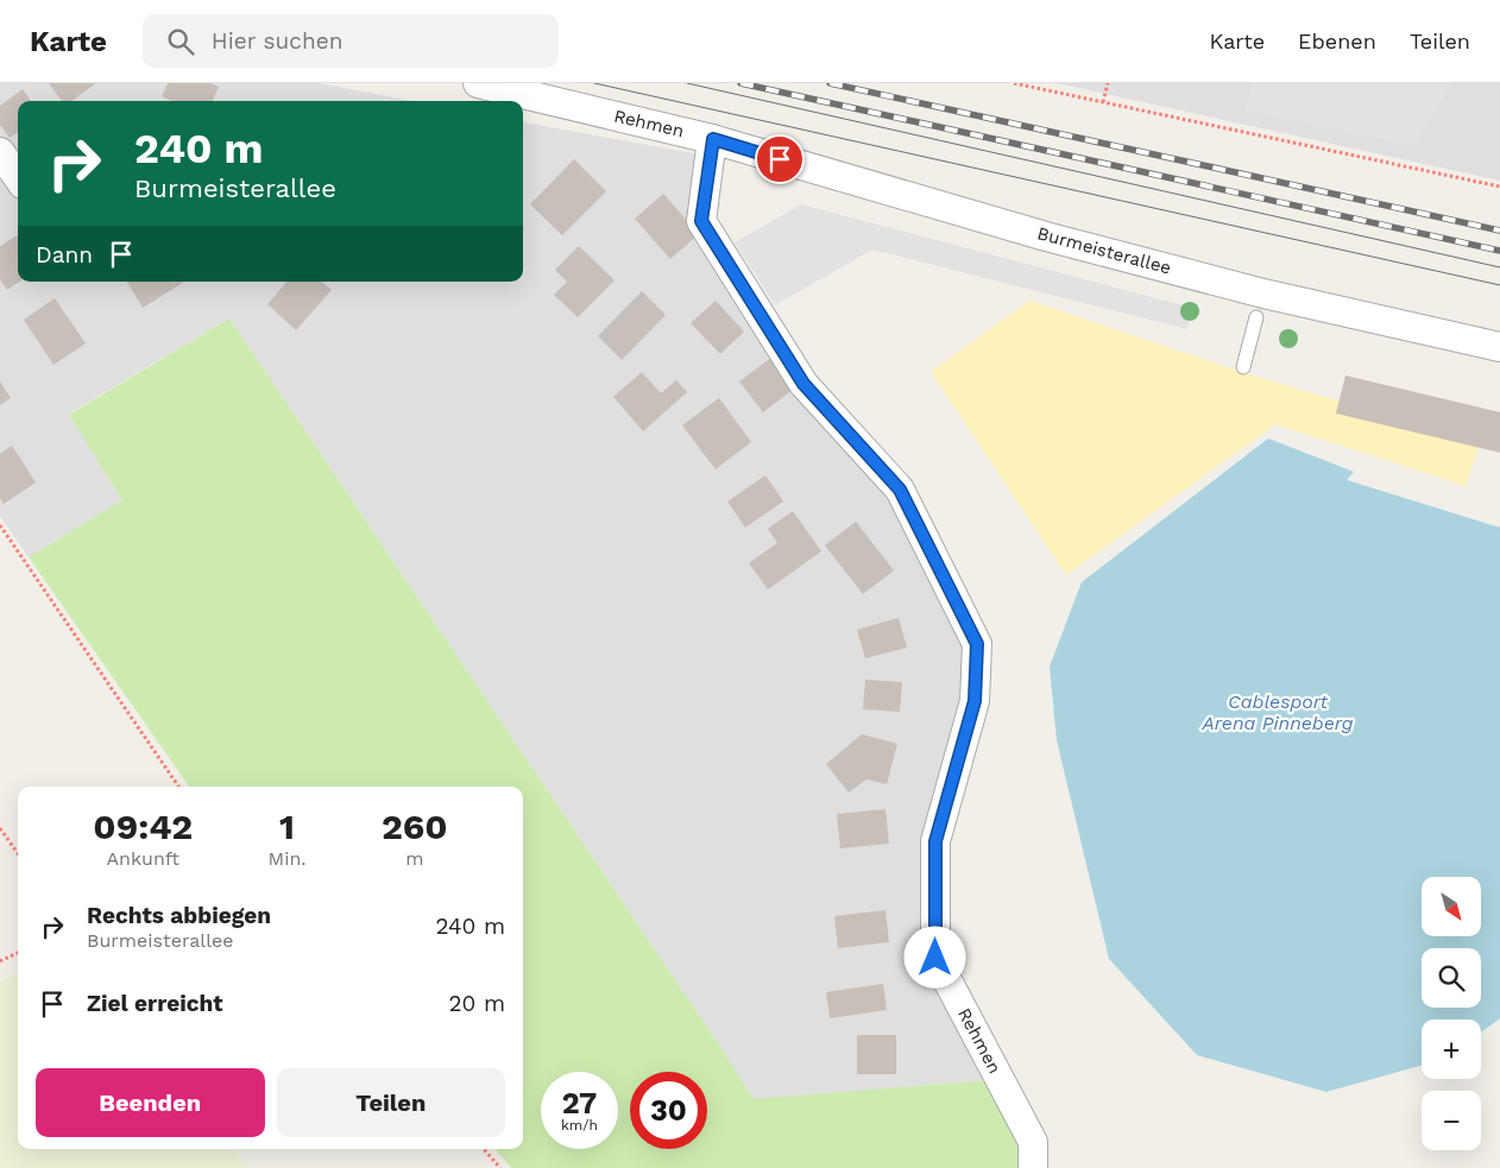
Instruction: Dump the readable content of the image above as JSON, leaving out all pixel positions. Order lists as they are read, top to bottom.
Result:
{
  "streets": {
    "street": ["Rehmen", "Burmeisterallee"]
  },
  "crossings": [
    ["Rehmen", "Burmeisterallee"]
  ],
  "water": ["Cablesport Arena Pinneberg"],
  "north": "bottom right",
  "page": {
    "header": "Karte",
    "search": "Hier suchen",
    "nav": ["Karte", "Ebenen", "Teilen"],
    "turn": ["240 m", "Burmeisterallee"],
    "then": "Dann",
    "eta": [
      "09:42",
      "Ankunft",
      "1",
      "Min.",
      "260",
      "m"
    ],
    "map_buttons": ["+", "−"],
    "list": [
      {
        "name": "Rechts abbiegen",
        "note": "Burmeisterallee",
        "value": "240 m"
      },
      {
        "name": "Ziel erreicht",
        "value": "20 m"
      }
    ],
    "buttons": ["Beenden", "Teilen"],
    "speed": "27 km/h",
    "limit": "30"
  }
}
